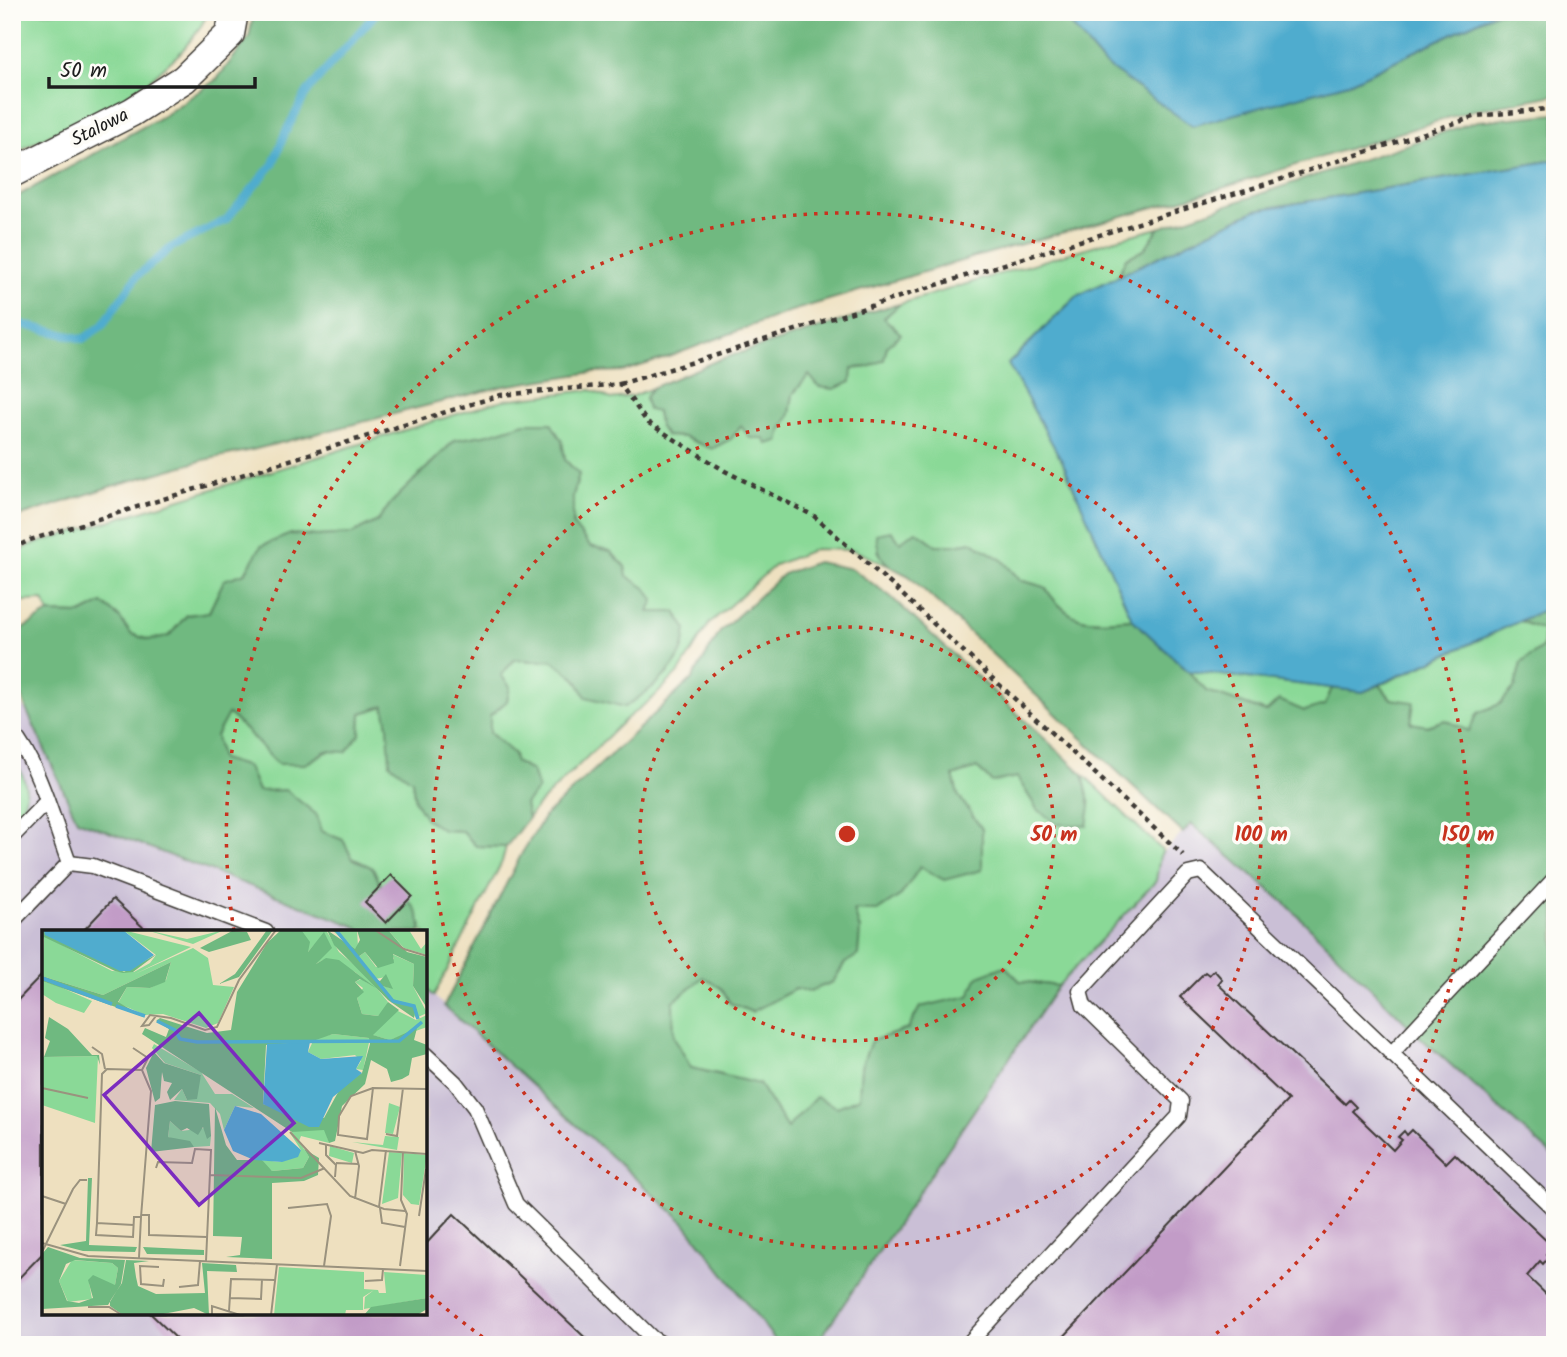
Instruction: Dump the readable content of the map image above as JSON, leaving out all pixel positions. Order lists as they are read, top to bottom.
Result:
{
  "streets": {
    "street": ["Stalowa"]
  },
  "scale_bar": "50 m",
  "rings": ["50 m", "100 m", "150 m"]
}
